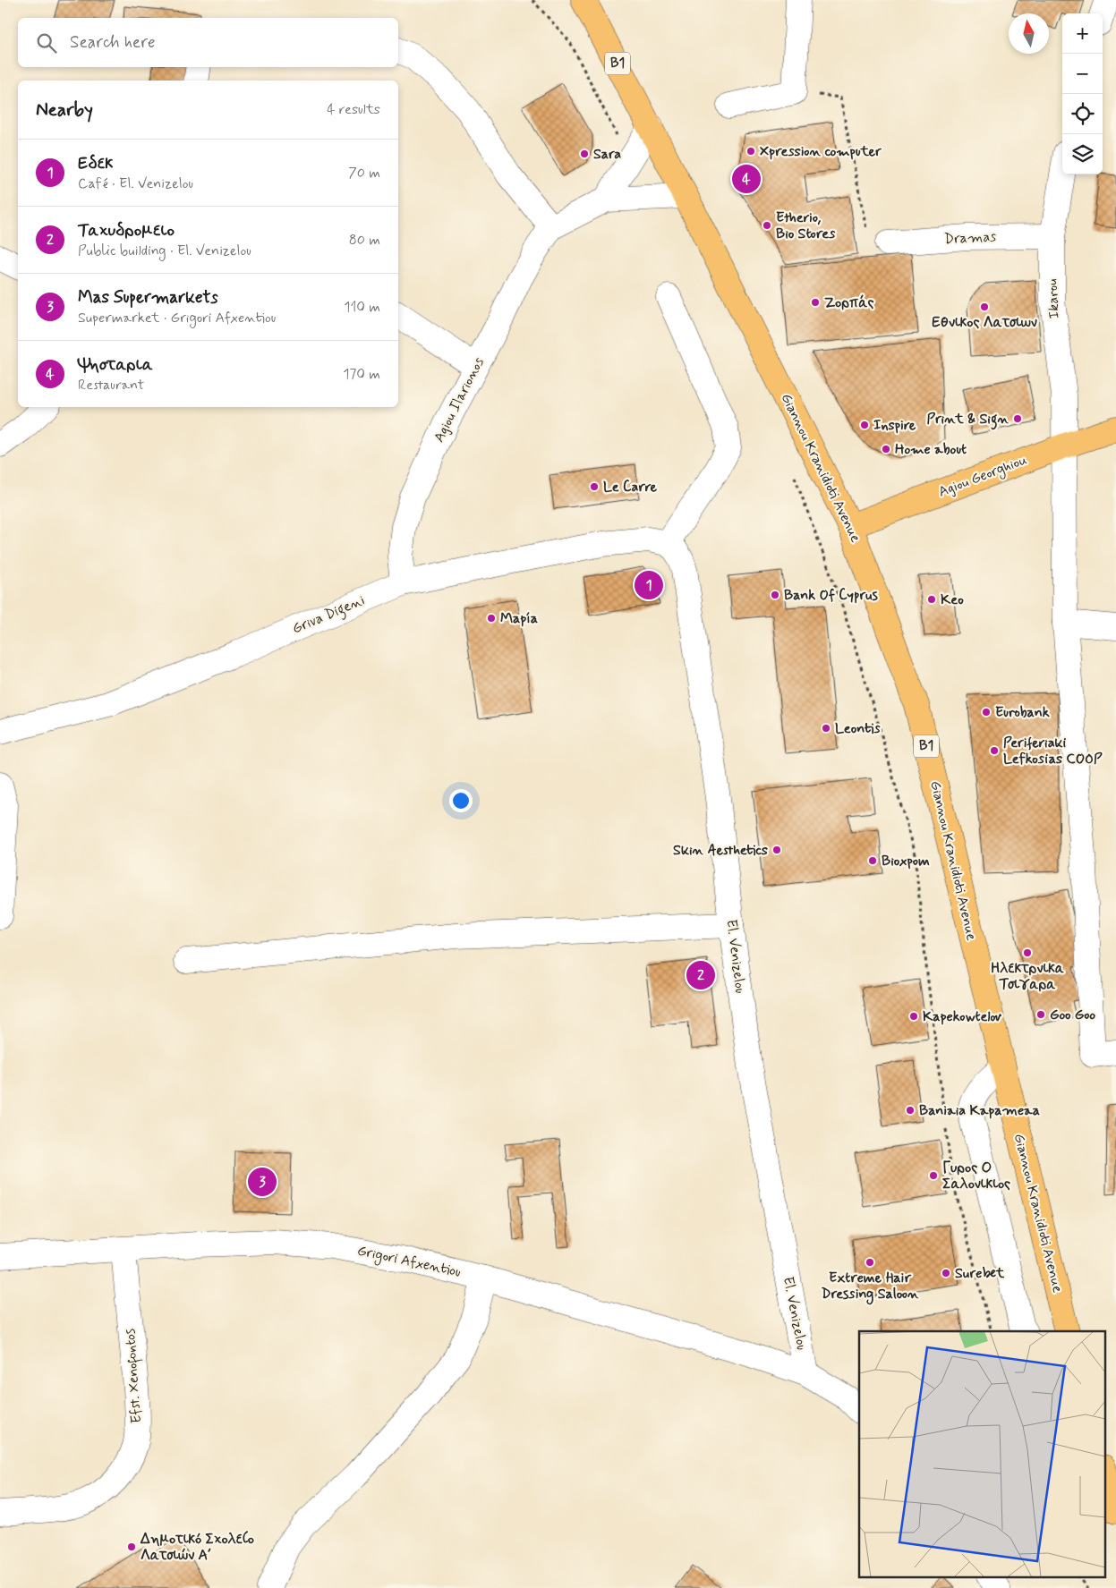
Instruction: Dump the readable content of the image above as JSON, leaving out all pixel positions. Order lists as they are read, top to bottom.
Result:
{
  "streets": {
    "main road": ["B1", "Giannou Kranidioti Avenue", "Agiou Georghiou"],
    "street": [
      "Dramas",
      "Ikarou",
      "Agiou Ilarionos",
      "Griva Digeni",
      "El. Venizelou",
      "Grigori Afxentiou",
      "Efst. Xenofontos"
    ]
  },
  "crossings": [
    ["Dramas", "Ikarou"],
    ["Ikarou", "Agiou Georghiou"],
    ["Agiou Ilarionos", "Giannou Kranidioti Avenue"],
    ["Agiou Ilarionos", "Griva Digeni"],
    ["Giannou Kranidioti Avenue", "Agiou Georghiou"],
    ["Griva Digeni", "El. Venizelou"],
    ["El. Venizelou", "Grigori Afxentiou"],
    ["Grigori Afxentiou", "Efst. Xenofontos"]
  ],
  "places": [
    "Xpression computer",
    "Sara",
    "Etherio, Bio Stores",
    "Ζορπάς",
    "Εθνικος Λατσιων",
    "Print & Sign",
    "Inspire",
    "Home about",
    "Le Carre",
    "Bank Of Cyprus",
    "Keo",
    "Mapía",
    "Eurobank",
    "Leontis",
    "Periferiaki Lefkosias COOP",
    "Skin Aesthetics",
    "Bioxpom",
    "Ηλεκτρνικα Τσιγαρα",
    "Goo Goo",
    "Kapekowtelov",
    "Baniaia Kapameaa",
    "Γυρος Ο Σαλονικιος",
    "Extreme Hair Dressing Saloon",
    "Surebet",
    "Δημοτικό Σχολείο Λατσιών Α΄"
  ],
  "north": "top",
  "page": {
    "map_buttons": ["+", "−"],
    "search": "Search here",
    "heading": ["Nearby", "4 results"],
    "list": [
      {
        "mark": "1",
        "name": "Εδεκ",
        "note": "Café · El. Venizelou",
        "value": "70 m"
      },
      {
        "mark": "2",
        "name": "Ταχυδρομειο",
        "note": "Public building · El. Venizelou",
        "value": "80 m"
      },
      {
        "mark": "3",
        "name": "Mas Supermarkets",
        "note": "Supermarket · Grigori Afxentiou",
        "value": "110 m"
      },
      {
        "mark": "4",
        "name": "Ψησταρια",
        "note": "Restaurant",
        "value": "170 m"
      }
    ],
    "pins": [
      "4",
      "1",
      "2",
      "3"
    ]
  }
}
